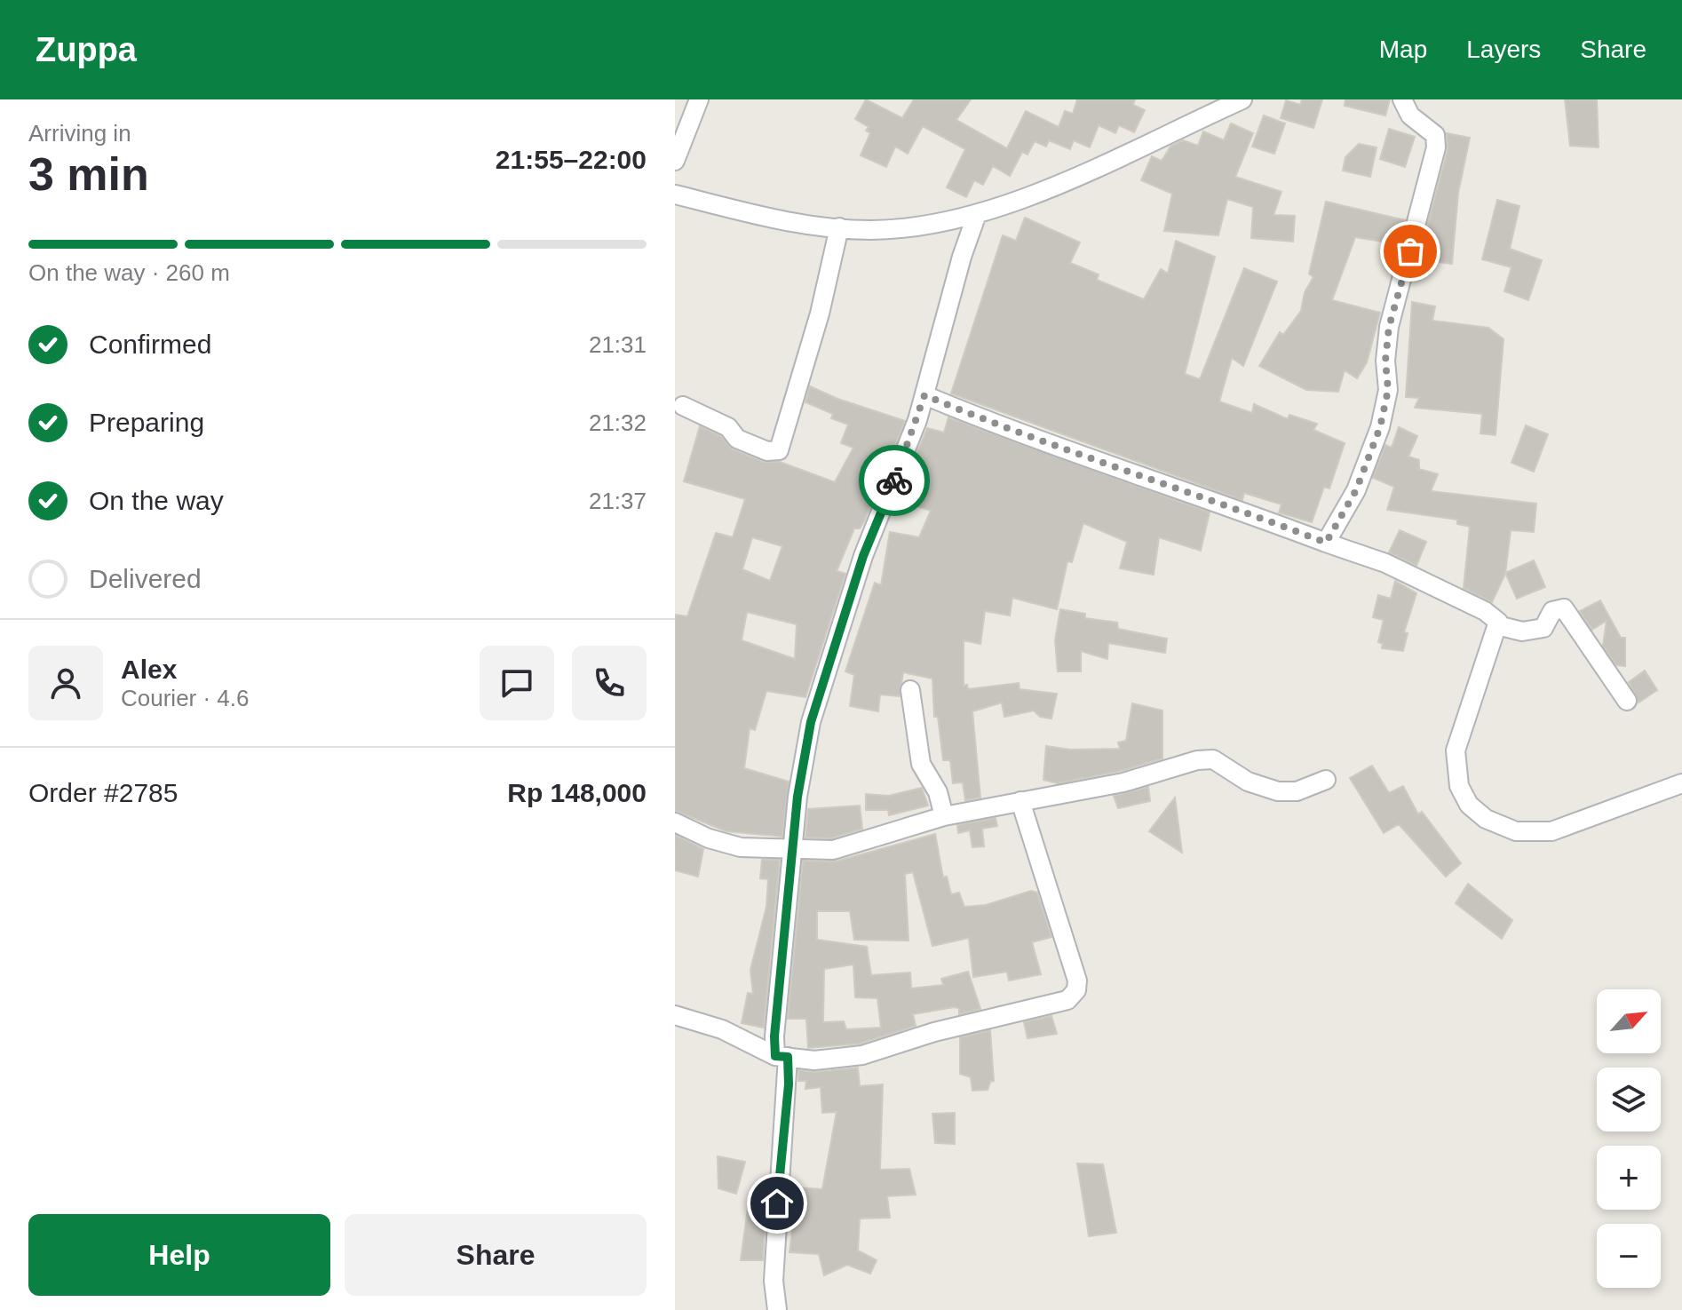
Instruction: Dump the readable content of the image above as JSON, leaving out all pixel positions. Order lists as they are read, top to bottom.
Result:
{
  "north": "top right",
  "page": {
    "header": "Zuppa",
    "nav": ["Map", "Layers", "Share"],
    "heading": ["3 min", "Arriving in", "21:55–22:00"],
    "panel": [
      "Alex",
      "Courier · 4.6",
      "Order #2785",
      "Rp 148,000"
    ],
    "bar": "On the way · 260 m",
    "list": [
      ["Confirmed", "21:31"],
      ["Preparing", "21:32"],
      ["On the way", "21:37"],
      "Delivered"
    ],
    "map_buttons": ["+", "−"],
    "buttons": ["Help", "Share"]
  }
}
